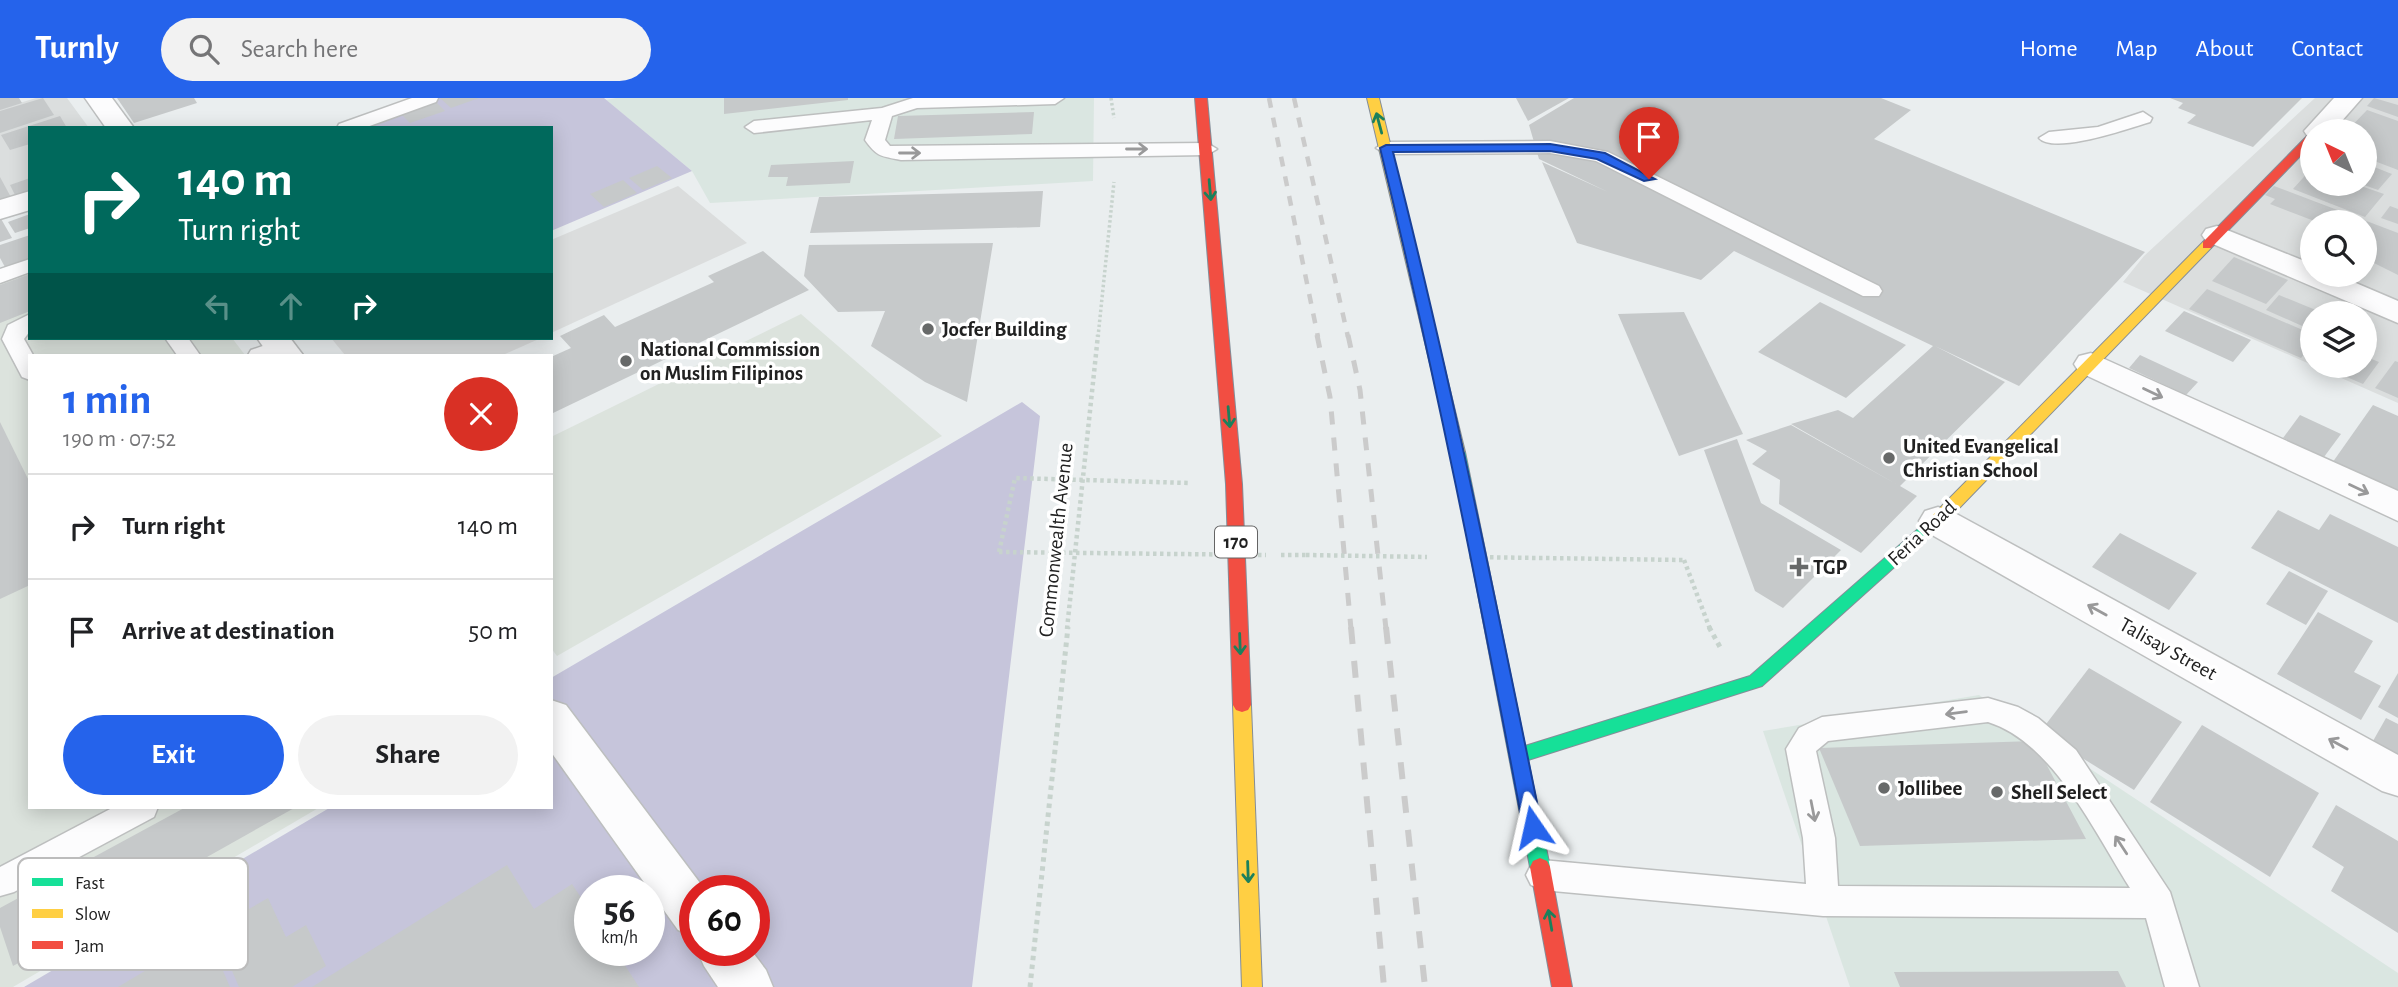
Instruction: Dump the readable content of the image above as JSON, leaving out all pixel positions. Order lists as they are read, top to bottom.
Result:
{
  "streets": {
    "main road": ["Feria Road", "170"],
    "street": ["Talisay Street"],
    "path": ["Commonwealth Avenue"]
  },
  "crossings": [
    ["Feria Road", "Talisay Street"]
  ],
  "places": {
    "other": [
      "Jocfer Building",
      "National Commission on Muslim Filipinos",
      "United Evangelical Christian School",
      "Jollibee",
      "Shell Select"
    ],
    "health": ["TGP"]
  },
  "legend": ["Fast", "Slow", "Jam"],
  "north": "top left",
  "page": {
    "header": "Turnly",
    "search": "Search here",
    "nav": [
      "Home",
      "Map",
      "About",
      "Contact"
    ],
    "turn": ["140 m", "Turn right"],
    "heading": ["1 min", "190 m · 07:52"],
    "list": [
      {
        "name": "Turn right",
        "value": "140 m"
      },
      {
        "name": "Arrive at destination",
        "value": "50 m"
      }
    ],
    "buttons": ["Exit", "Share"],
    "speed": "56 km/h",
    "limit": "60"
  }
}
